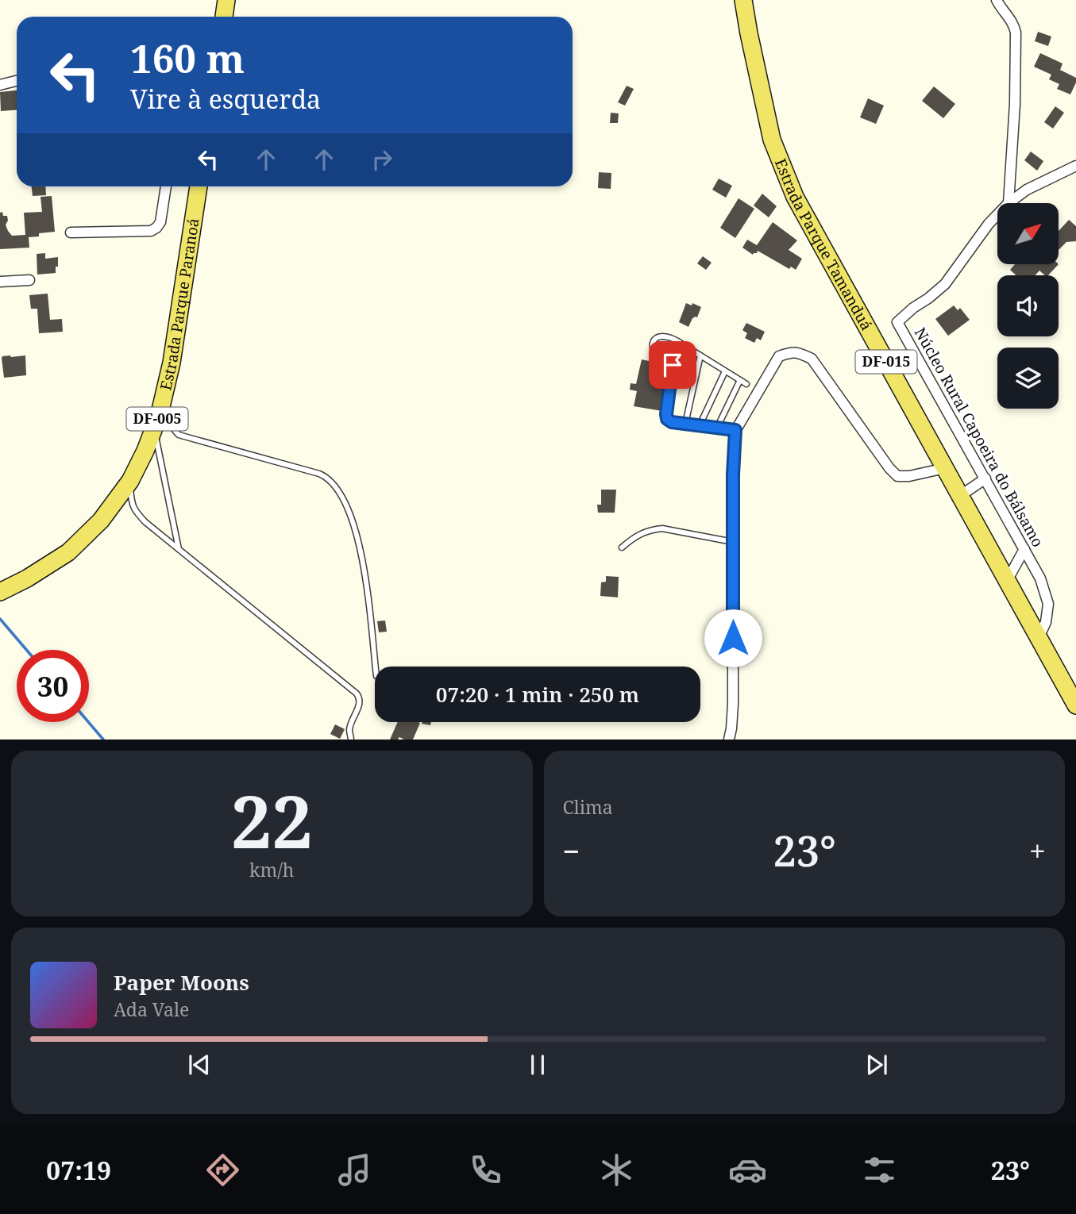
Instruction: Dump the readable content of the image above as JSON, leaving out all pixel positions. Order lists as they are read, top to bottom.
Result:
{
  "streets": {
    "main road": [
      "Estrada Parque Tamanduá",
      "Estrada Parque Paranoá",
      "DF-015",
      "DF-005"
    ],
    "street": ["Núcleo Rural Capoeira do Bálsamo"]
  },
  "crossings": [
    ["Estrada Parque Tamanduá", "Núcleo Rural Capoeira do Bálsamo"]
  ],
  "north": "top right",
  "page": {
    "turn": ["160 m", "Vire à esquerda"],
    "limit": "30",
    "trip": "07:20 · 1 min · 250 m",
    "tile": [
      ["22", "km/h"],
      "Clima"
    ],
    "heat": ["−", "23°", "+"],
    "song": ["Paper Moons", "Ada Vale"],
    "tabs": ["07:19", "23°"]
  }
}
